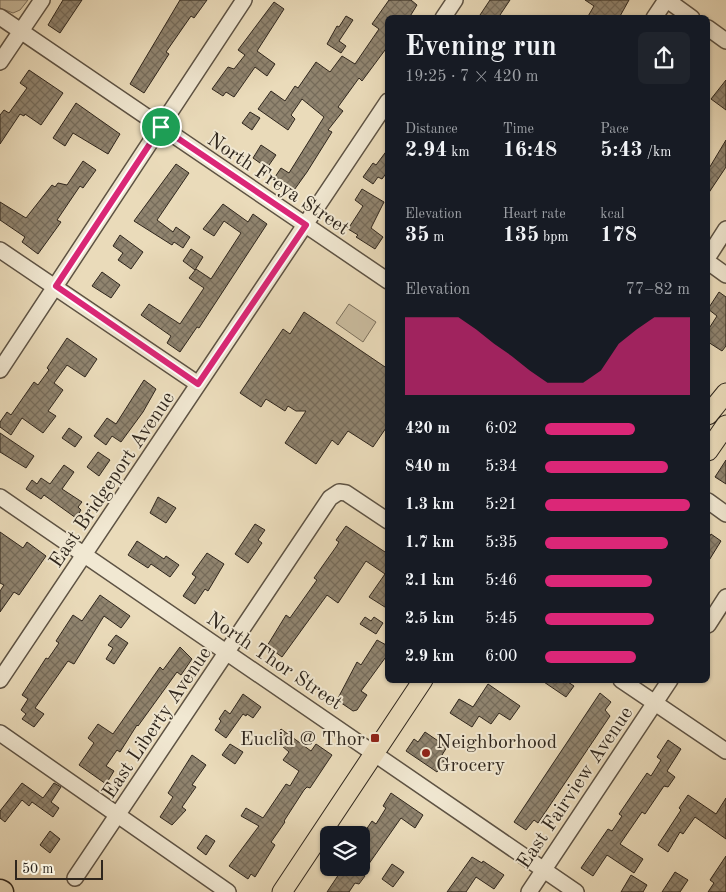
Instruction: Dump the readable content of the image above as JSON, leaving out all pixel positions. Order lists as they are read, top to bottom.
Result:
{
  "streets": {
    "street": [
      "North Freya Street",
      "East Bridgeport Avenue",
      "North Thor Street",
      "East Liberty Avenue",
      "East Fairview Avenue"
    ]
  },
  "crossings": [
    ["North Freya Street", "East Bridgeport Avenue"],
    ["East Bridgeport Avenue", "North Thor Street"],
    ["North Thor Street", "East Liberty Avenue"],
    ["North Thor Street", "East Fairview Avenue"]
  ],
  "places": {
    "transit": ["Euclid @ Thor"],
    "other": ["Neighborhood Grocery"]
  },
  "scale_bar": "50 m",
  "page": {
    "heading": ["Evening run", "19:25 · 7 × 420 m"],
    "stats": [
      ["Distance", "2.94 km"],
      ["Time", "16:48"],
      ["Pace", "5:43 /km"],
      ["Elevation", "35 m"],
      ["Heart rate", "135 bpm"],
      ["kcal", "178"]
    ],
    "chart": ["Elevation", "77–82 m"],
    "list": [
      {
        "name": "420 m",
        "note": "6:02"
      },
      {
        "name": "840 m",
        "note": "5:34"
      },
      {
        "name": "1.3 km",
        "note": "5:21"
      },
      {
        "name": "1.7 km",
        "note": "5:35"
      },
      {
        "name": "2.1 km",
        "note": "5:46"
      },
      {
        "name": "2.5 km",
        "note": "5:45"
      },
      {
        "name": "2.9 km",
        "note": "6:00"
      }
    ],
    "scale": "50 m"
  }
}
